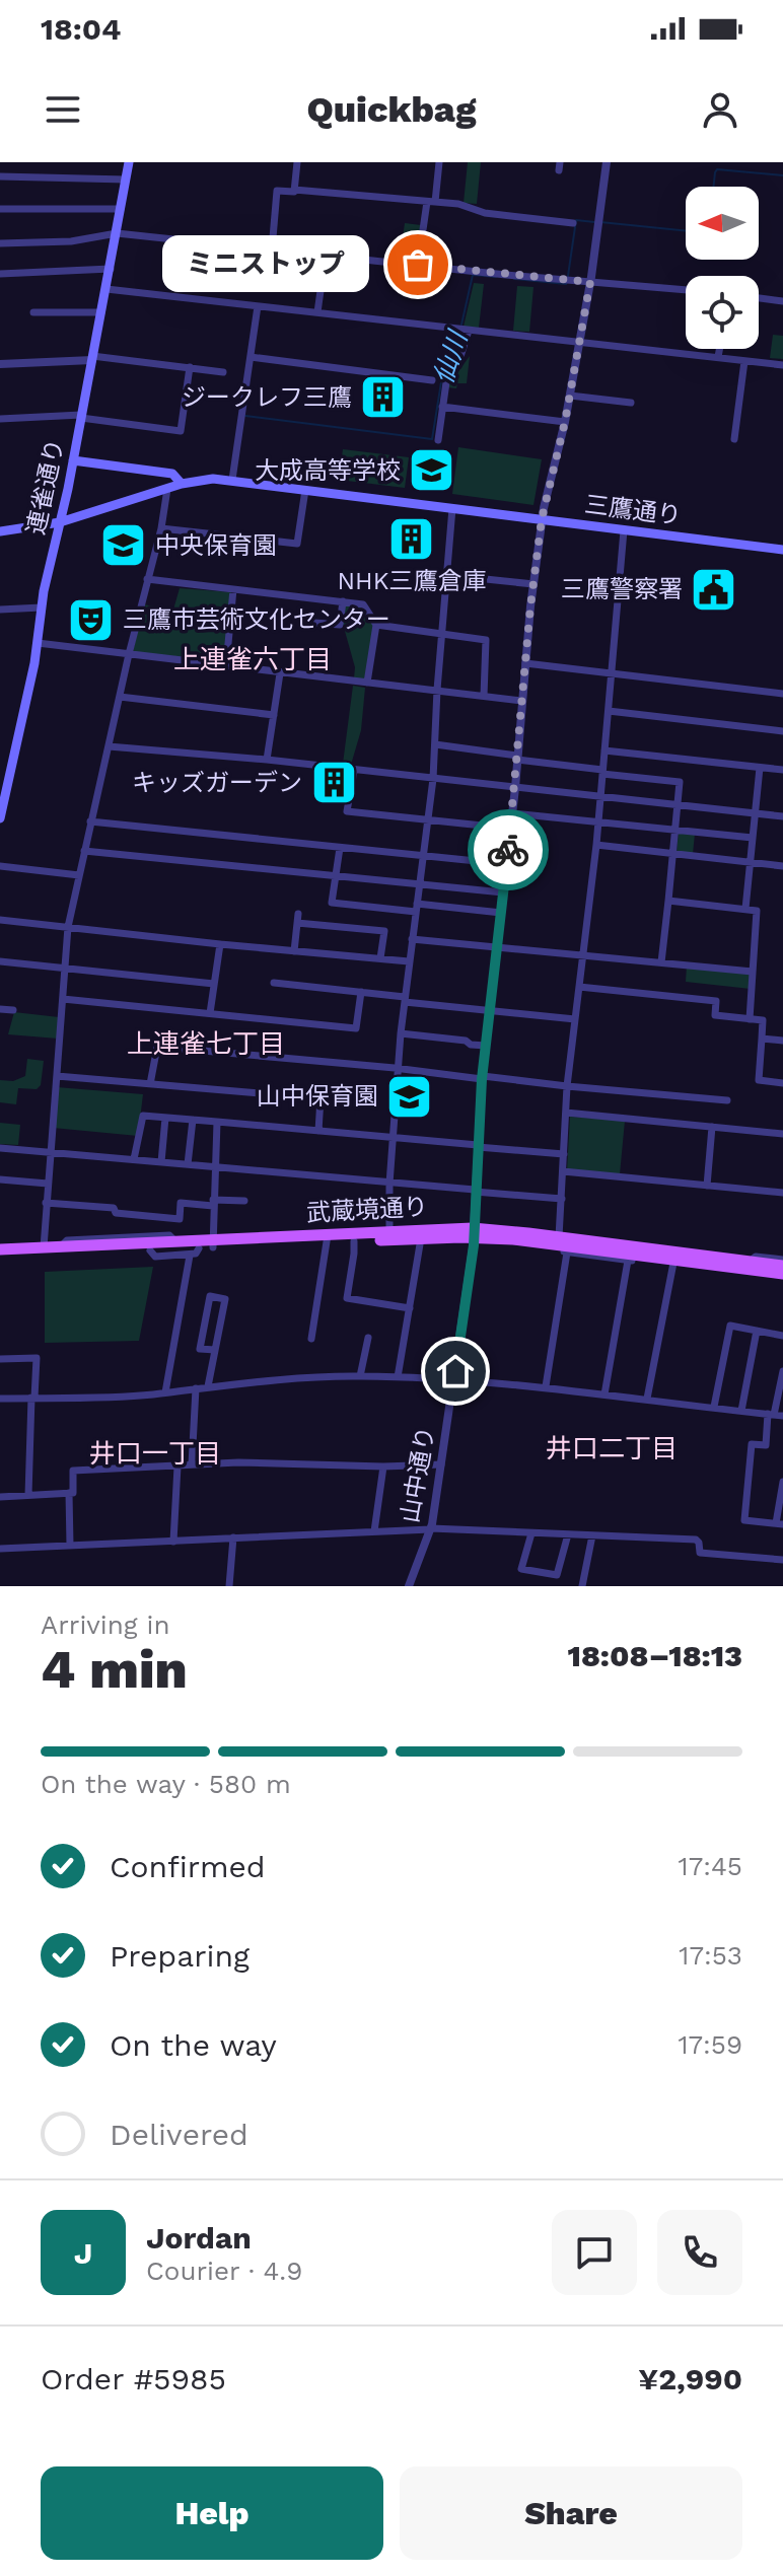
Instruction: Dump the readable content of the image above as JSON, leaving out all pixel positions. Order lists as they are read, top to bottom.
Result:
{
  "streets": {
    "main road": ["連雀通り", "三鷹通り", "武蔵境通り"],
    "street": ["山中通り"]
  },
  "crossings": [
    ["連雀通り", "三鷹通り"],
    ["三鷹通り", "山中通り"],
    ["武蔵境通り", "山中通り"]
  ],
  "districts": [
    "上連雀六丁目",
    "上連雀七丁目",
    "井口二丁目",
    "井口一丁目"
  ],
  "water": ["仙川"],
  "places": {
    "other": ["ミニストップ"],
    "building": ["ジークレフ三鷹", "NHK三鷹倉庫", "キッズガーデン"],
    "school or university": ["大成高等学校", "中央保育園", "山中保育園"],
    "public building": ["三鷹警察署"],
    "theatre": ["三鷹市芸術文化センター"]
  },
  "north": "left",
  "page": {
    "status": "18:04",
    "header": "Quickbag",
    "bubble": "ミニストップ",
    "heading": ["4 min", "Arriving in", "18:08–18:13"],
    "panel": [
      "Jordan",
      "Courier · 4.9",
      "Order #5985",
      "¥2,990"
    ],
    "bar": "On the way · 580 m",
    "list": [
      ["Confirmed", "17:45"],
      ["Preparing", "17:53"],
      ["On the way", "17:59"],
      "Delivered"
    ],
    "round": "J",
    "buttons": ["Help", "Share"]
  }
}
